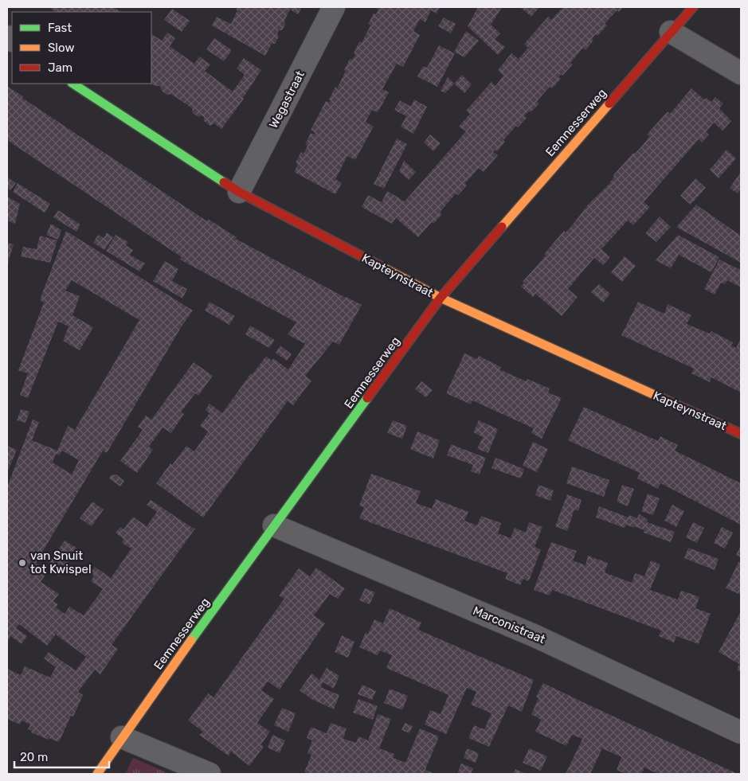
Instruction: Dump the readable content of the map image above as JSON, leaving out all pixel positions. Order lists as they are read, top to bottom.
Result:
{
  "streets": {
    "street": [
      "Wegastraat",
      "Eemnesserweg",
      "Kapteynstraat",
      "Marconistraat"
    ]
  },
  "crossings": [
    ["Wegastraat", "Kapteynstraat"],
    ["Eemnesserweg", "Kapteynstraat"],
    ["Eemnesserweg", "Marconistraat"]
  ],
  "places": ["van Snuit tot Kwispel"],
  "legend": ["Fast", "Slow", "Jam"],
  "scale_bar": "20 m"
}
